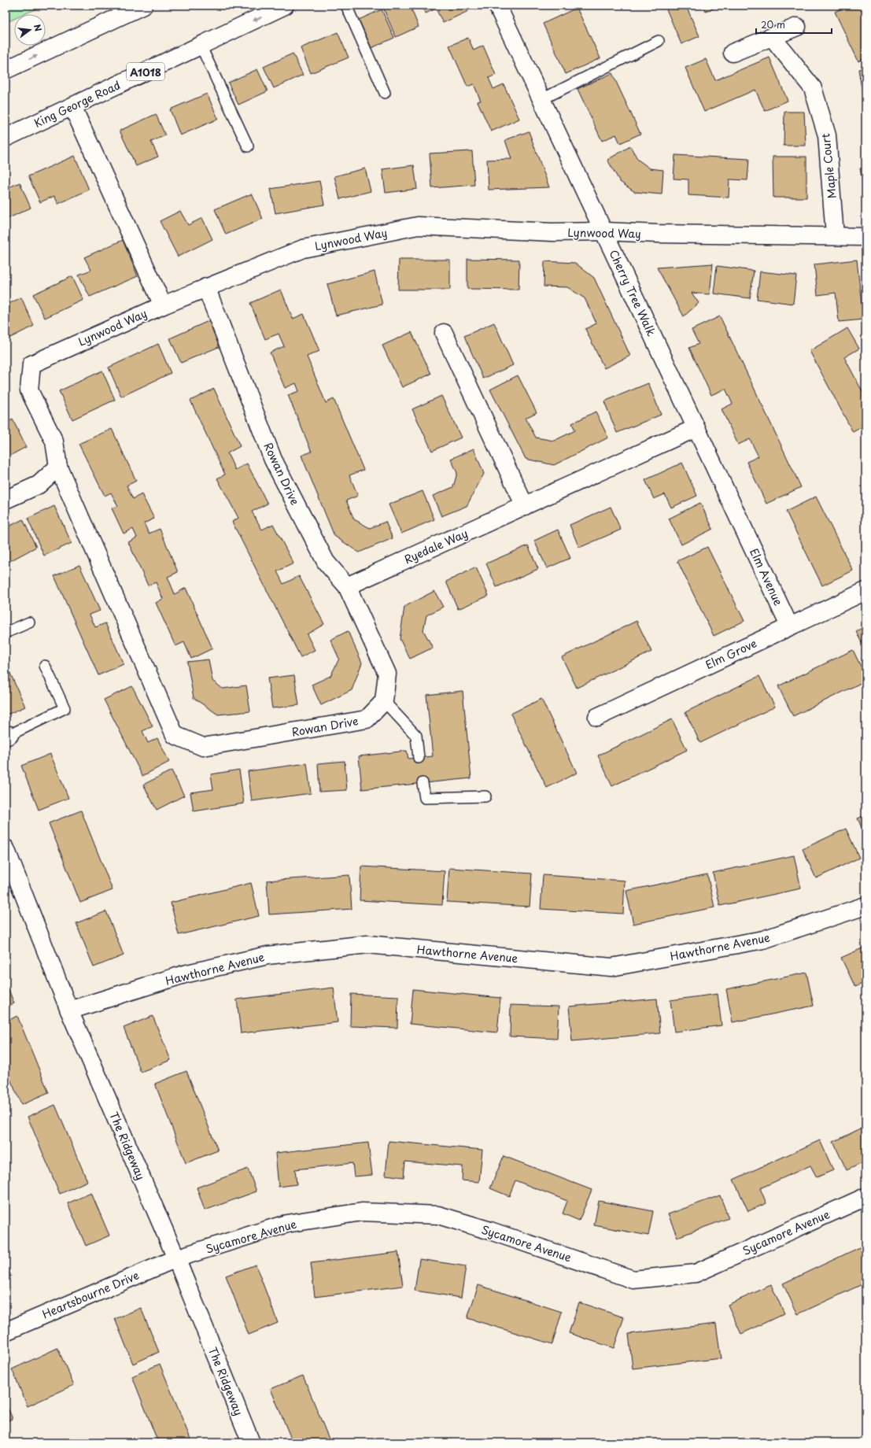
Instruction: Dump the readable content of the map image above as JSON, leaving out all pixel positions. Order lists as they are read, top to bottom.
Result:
{
  "streets": {
    "main road": [
      "A1018",
      "King George Road",
      "Maple Court",
      "Lynwood Way",
      "Cherry Tree Walk",
      "Rowan Drive",
      "Ryedale Way",
      "Elm Avenue",
      "Elm Grove",
      "Hawthorne Avenue",
      "The Ridgeway",
      "Sycamore Avenue",
      "Heartsbourne Drive"
    ]
  },
  "crossings": [
    ["Maple Court", "Lynwood Way"],
    ["Lynwood Way", "Cherry Tree Walk"],
    ["Lynwood Way", "Rowan Drive"],
    ["Cherry Tree Walk", "Ryedale Way"],
    ["Cherry Tree Walk", "Elm Avenue"],
    ["Rowan Drive", "Ryedale Way"],
    ["Elm Avenue", "Elm Grove"],
    ["Hawthorne Avenue", "The Ridgeway"],
    ["The Ridgeway", "Sycamore Avenue"],
    ["The Ridgeway", "Heartsbourne Drive"],
    ["Sycamore Avenue", "Heartsbourne Drive"]
  ],
  "scale_bar": "20 m",
  "north": "right"
}
